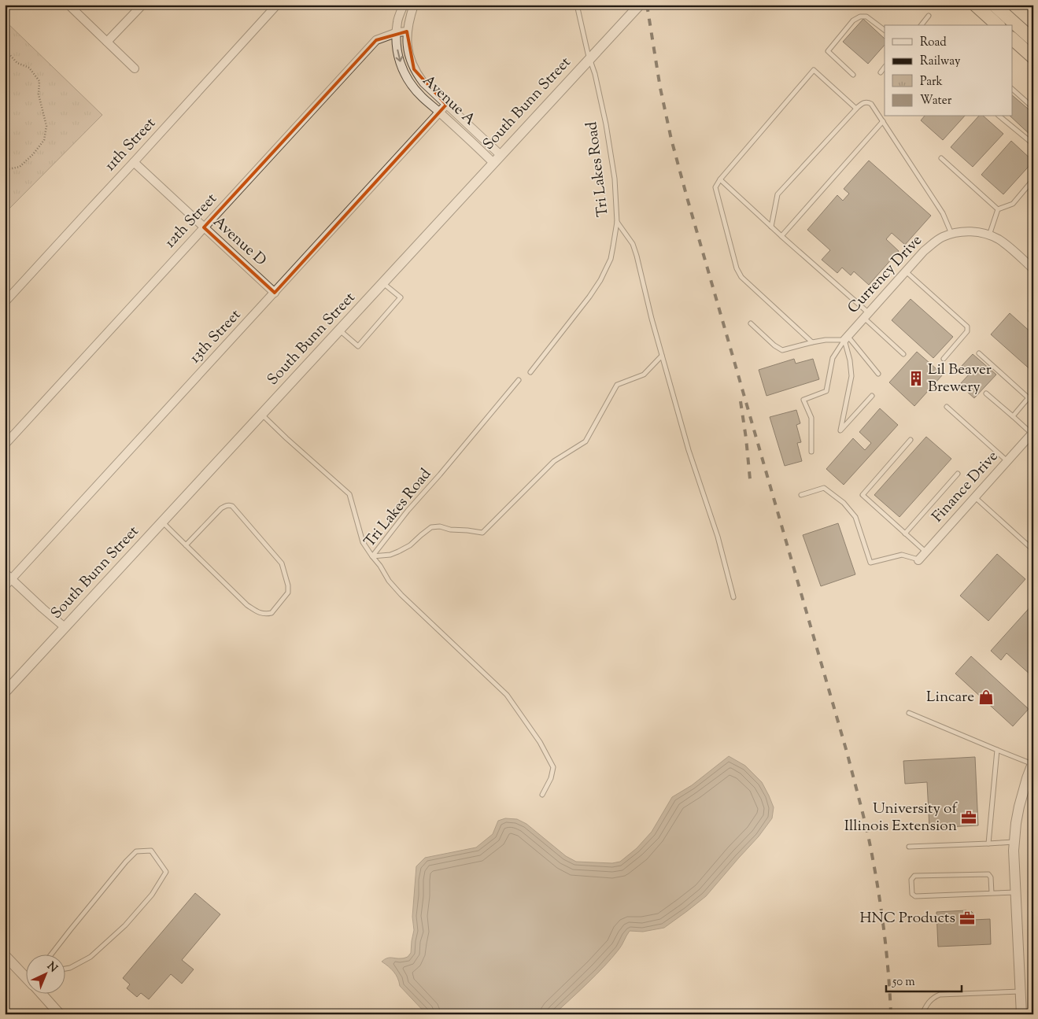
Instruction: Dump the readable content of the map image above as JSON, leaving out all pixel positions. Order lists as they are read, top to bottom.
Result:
{
  "streets": {
    "street": [
      "Avenue A",
      "South Bunn Street",
      "11th Street",
      "12th Street",
      "Avenue D",
      "Currency Drive",
      "13th Street",
      "Finance Drive"
    ],
    "lane": ["Tri Lakes Road"]
  },
  "crossings": [
    ["Avenue A", "South Bunn Street"],
    ["Avenue A", "12th Street"],
    ["Avenue A", "13th Street"],
    ["South Bunn Street", "Tri Lakes Road"],
    ["11th Street", "Avenue D"],
    ["12th Street", "Avenue D"],
    ["Avenue D", "13th Street"]
  ],
  "places": {
    "building": ["Lil Beaver Brewery"],
    "shop": ["Lincare"],
    "office": ["University of Illinois Extension", "HNC Products"]
  },
  "legend": [
    "Road",
    "Railway",
    "Park",
    "Water"
  ],
  "scale_bar": "50 m",
  "north": "top right"
}
